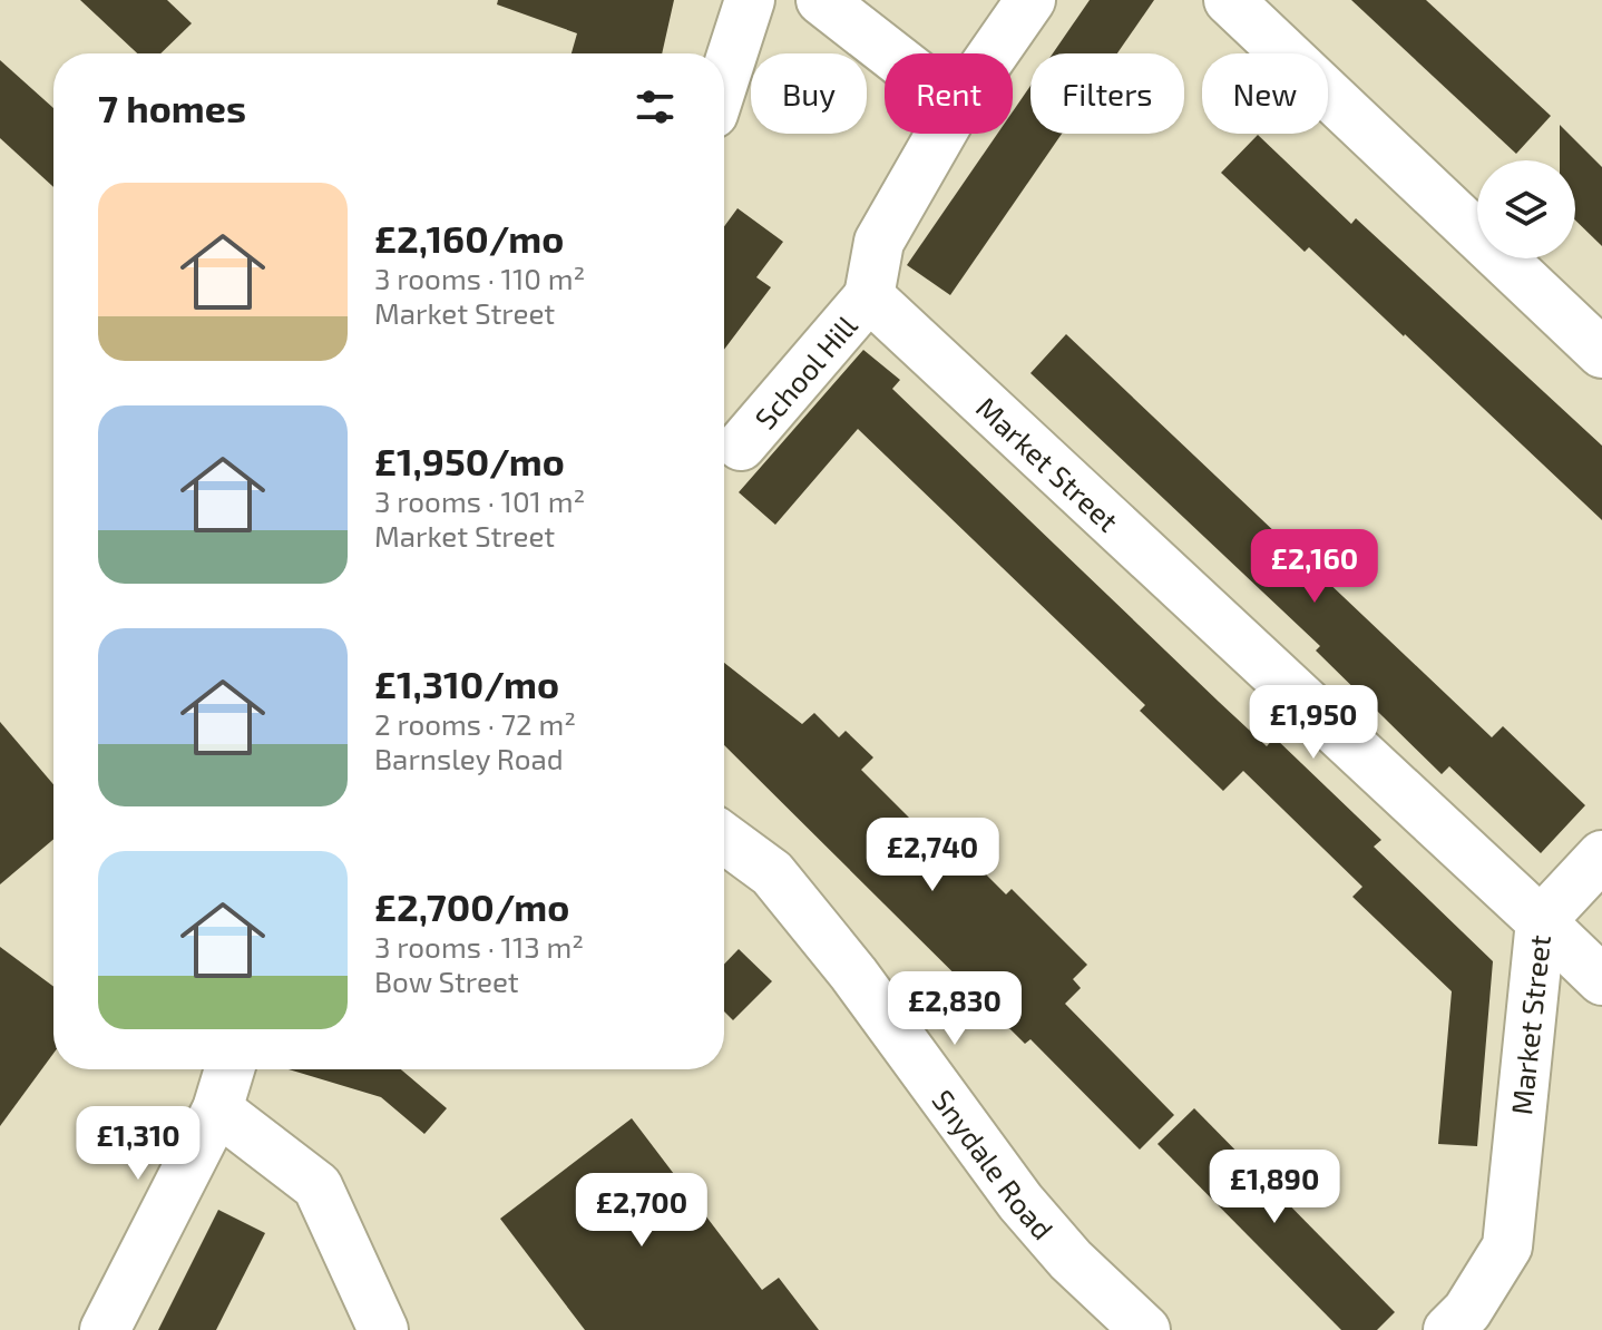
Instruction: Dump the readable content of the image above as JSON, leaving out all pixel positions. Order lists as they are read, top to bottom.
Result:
{
  "streets": {
    "street": ["School Hill", "Market Street", "Snydale Road"]
  },
  "crossings": [
    ["School Hill", "Market Street"]
  ],
  "page": {
    "chip": [
      "Buy",
      "Rent",
      "Filters",
      "New"
    ],
    "heading": "7 homes",
    "list": [
      {
        "name": "£2,160/mo",
        "note": "3 rooms · 110 m² · Market Street"
      },
      {
        "name": "£1,950/mo",
        "note": "3 rooms · 101 m² · Market Street"
      },
      {
        "name": "£1,310/mo",
        "note": "2 rooms · 72 m² · Barnsley Road"
      },
      {
        "name": "£2,700/mo",
        "note": "3 rooms · 113 m² · Bow Street"
      }
    ],
    "price": [
      "£2,160",
      "£1,950",
      "£2,740",
      "£2,830",
      "£1,310",
      "£1,890",
      "£2,700"
    ]
  }
}
